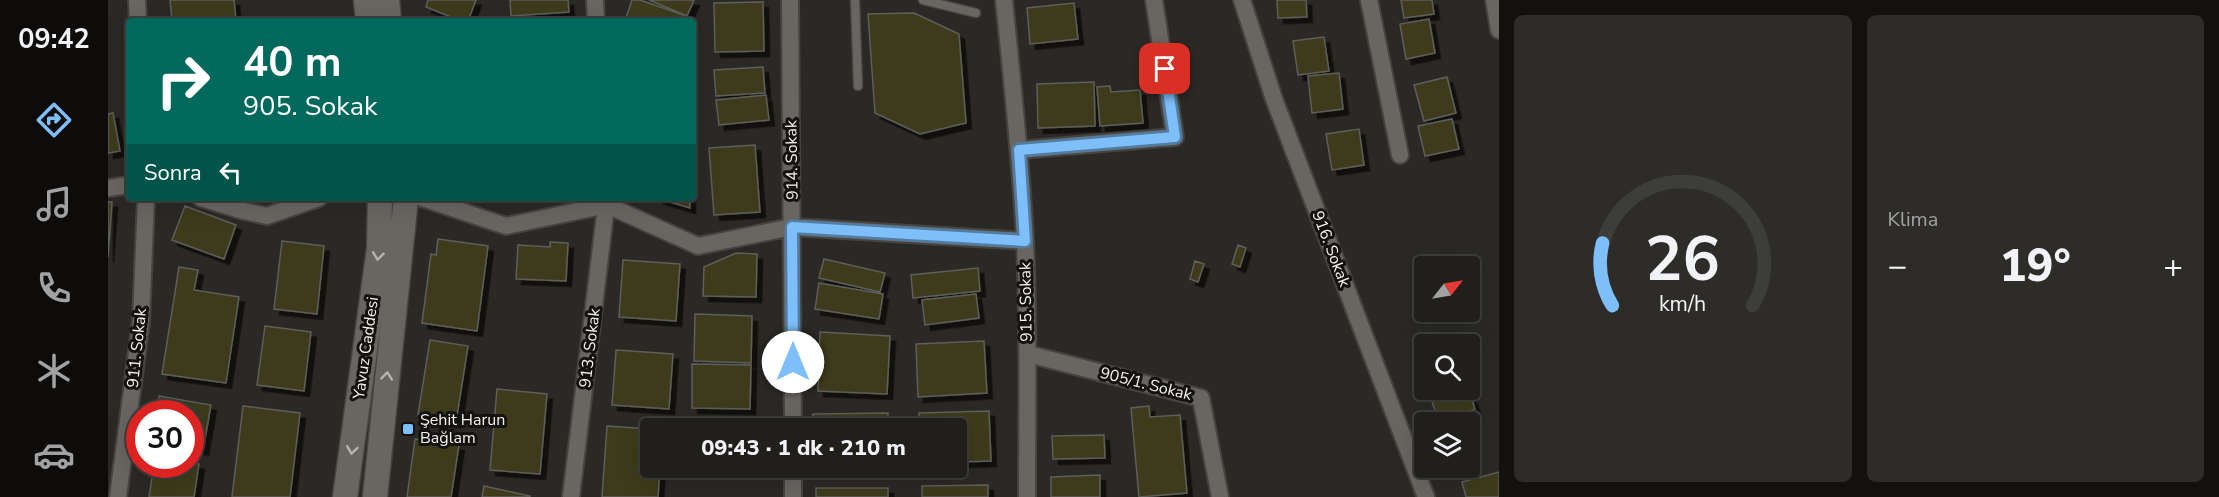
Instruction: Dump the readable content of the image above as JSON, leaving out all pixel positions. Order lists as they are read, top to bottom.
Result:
{
  "streets": {
    "main road": ["Yavuz Caddesi"],
    "street": [
      "914. Sokak",
      "916. Sokak",
      "915. Sokak",
      "911. Sokak",
      "913. Sokak",
      "905/1. Sokak"
    ]
  },
  "crossings": [
    ["915. Sokak", "905/1. Sokak"]
  ],
  "places": {
    "transit": ["Şehit Harun Bağlam"]
  },
  "north": "top right",
  "page": {
    "tabs": "09:42",
    "tile": "Klima",
    "turn": ["40 m", "905. Sokak"],
    "then": "Sonra",
    "heat": ["−", "19°", "+"],
    "limit": "30",
    "trip": "09:43 · 1 dk · 210 m",
    "gauge": ["26", "km/h"]
  }
}
